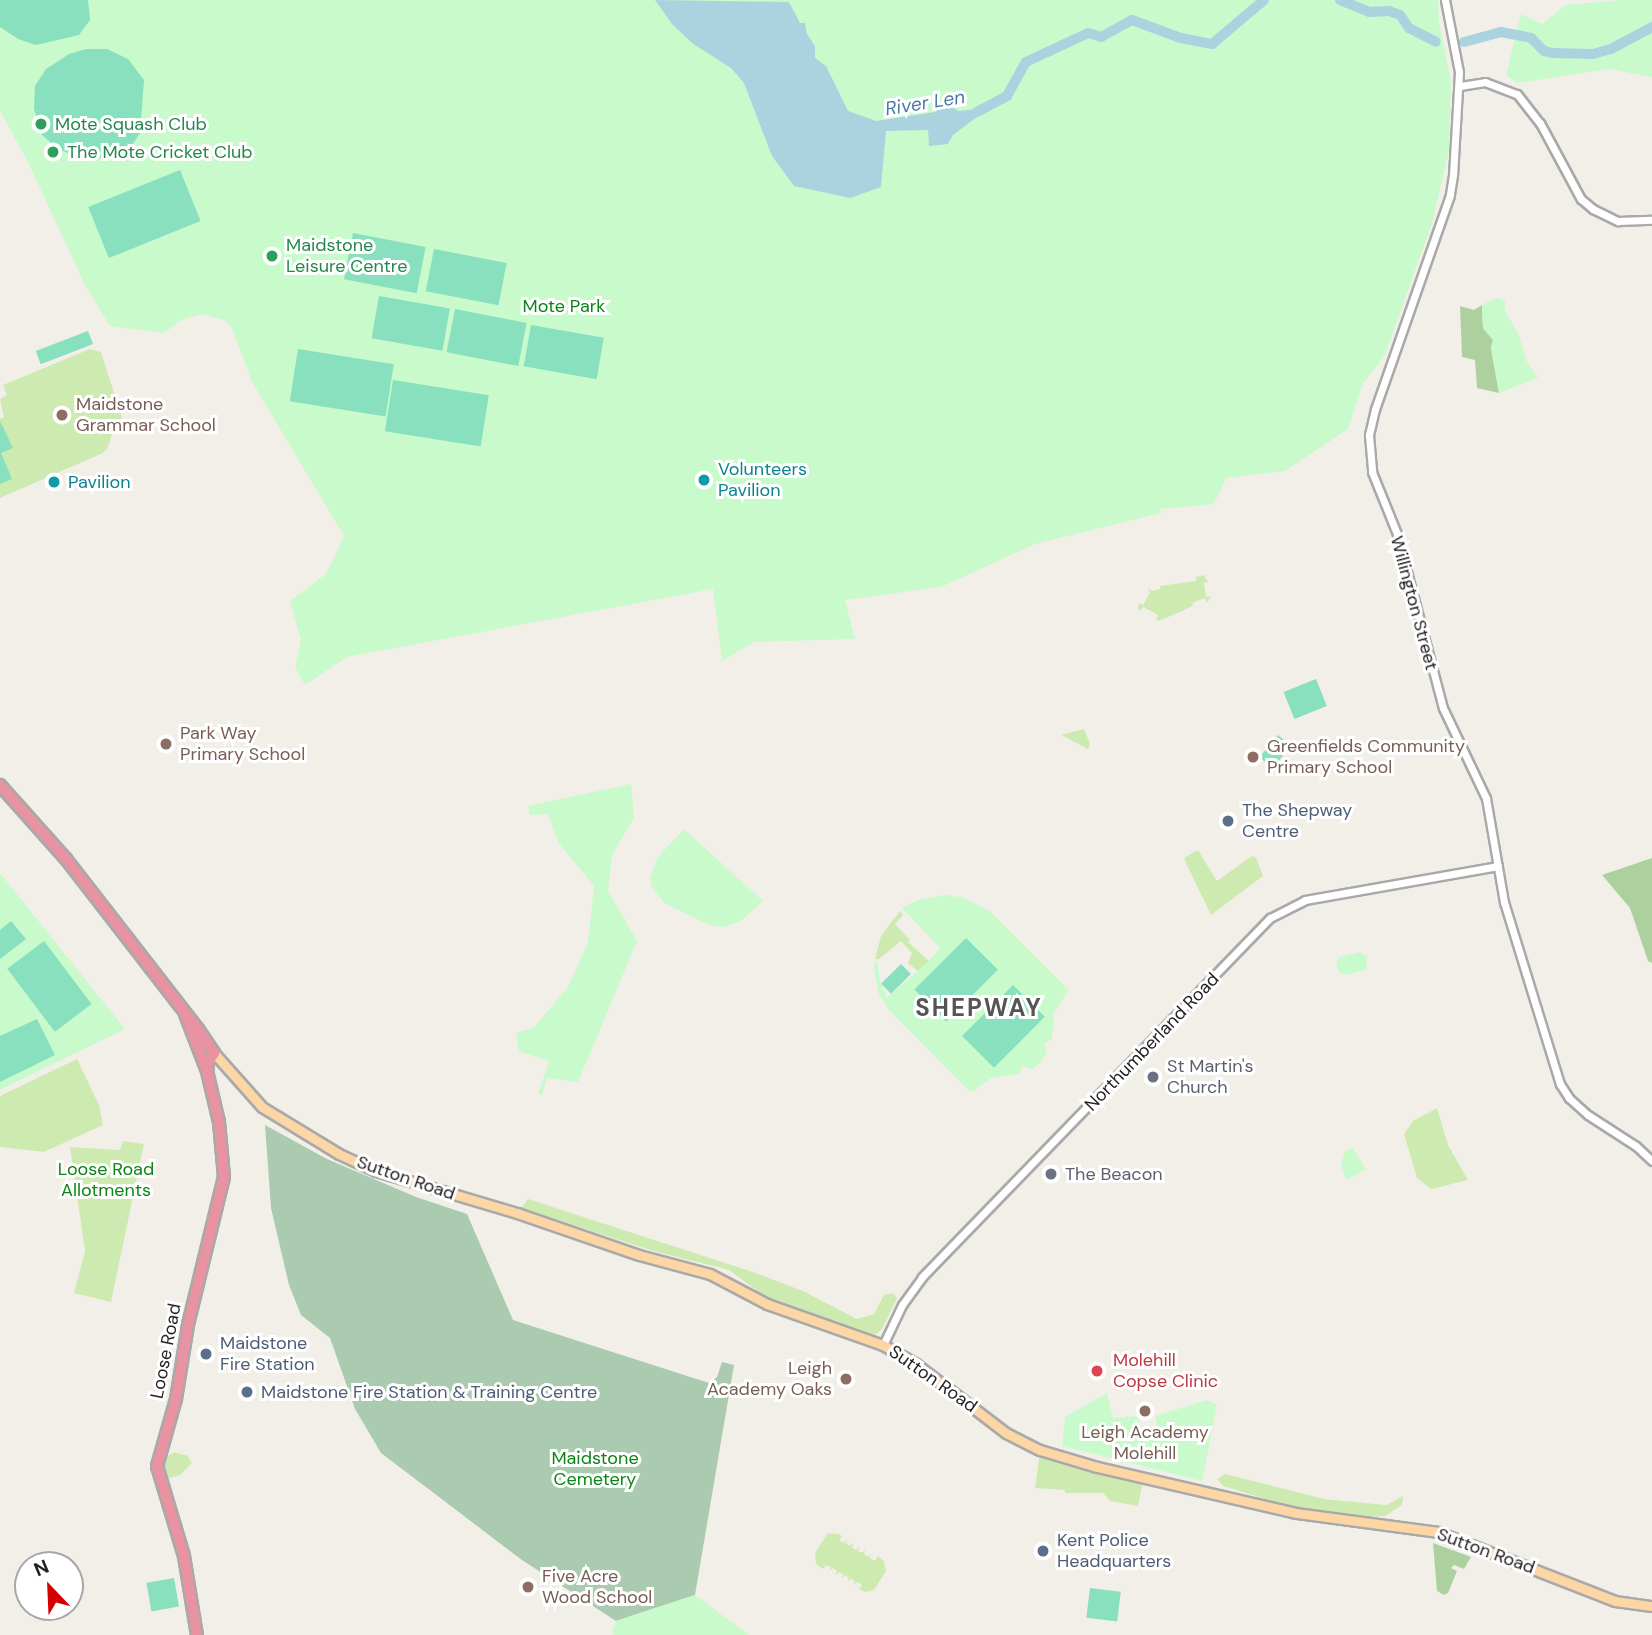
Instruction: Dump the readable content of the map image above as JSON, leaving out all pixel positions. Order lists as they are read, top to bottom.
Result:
{
  "streets": {
    "highway": ["Loose Road"],
    "main road": ["Sutton Road"],
    "street": ["Willington Street", "Northumberland Road"]
  },
  "crossings": [
    ["Willington Street", "Northumberland Road"],
    ["Northumberland Road", "Sutton Road"],
    ["Sutton Road", "Loose Road"]
  ],
  "districts": ["SHEPWAY"],
  "water": ["River Len"],
  "parks": ["Mote Park", "Loose Road Allotments", "Maidstone Cemetery"],
  "places": [
    "Mote Squash Club",
    "The Mote Cricket Club",
    "Maidstone Leisure Centre",
    "Maidstone Grammar School",
    "Volunteers Pavilion",
    "Pavilion",
    "Park Way Primary School",
    "Greenfields Community Primary School",
    "The Shepway Centre",
    "St Martin's Church",
    "The Beacon",
    "Maidstone Fire Station",
    "Molehill Copse Clinic",
    "Leigh Academy Oaks",
    "Maidstone Fire Station & Training Centre",
    "Leigh Academy Molehill",
    "Kent Police Headquarters",
    "Five Acre Wood School"
  ],
  "north": "top left"
}
